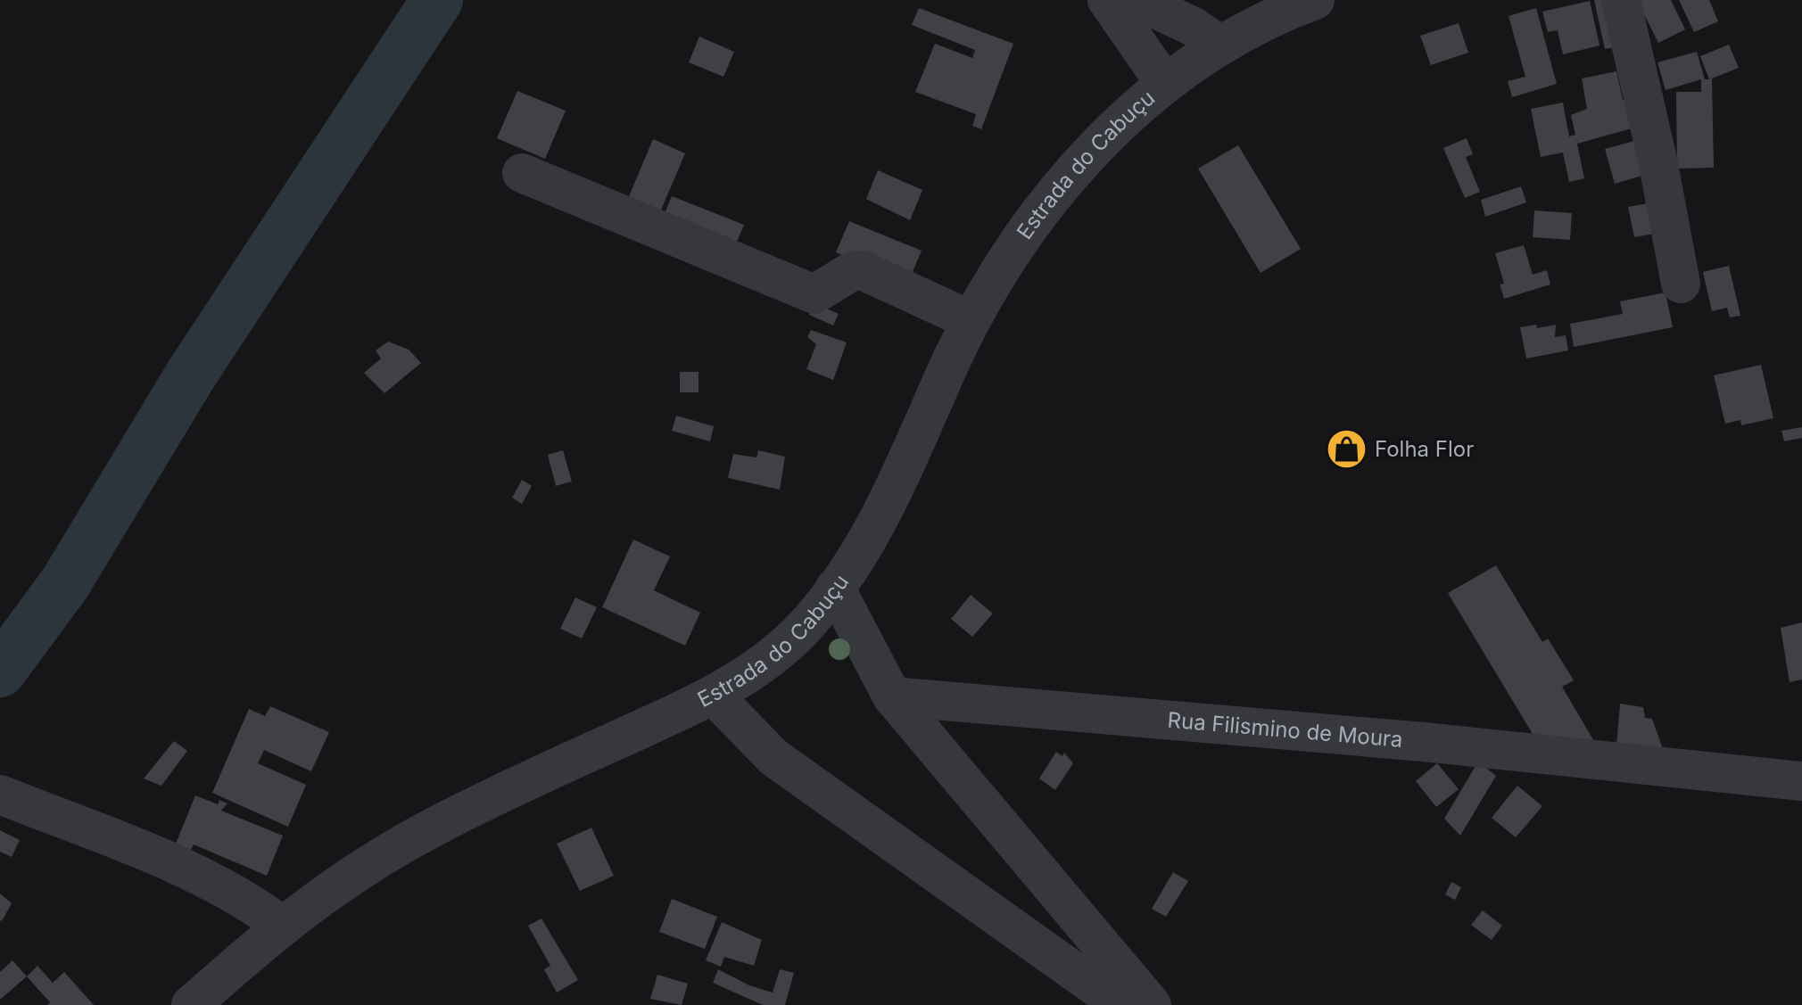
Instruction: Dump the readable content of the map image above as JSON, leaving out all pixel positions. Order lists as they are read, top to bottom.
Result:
{
  "streets": {
    "street": ["Estrada do Cabuçu", "Rua Filismino de Moura"]
  },
  "places": {
    "shop": ["Folha Flor"]
  }
}
